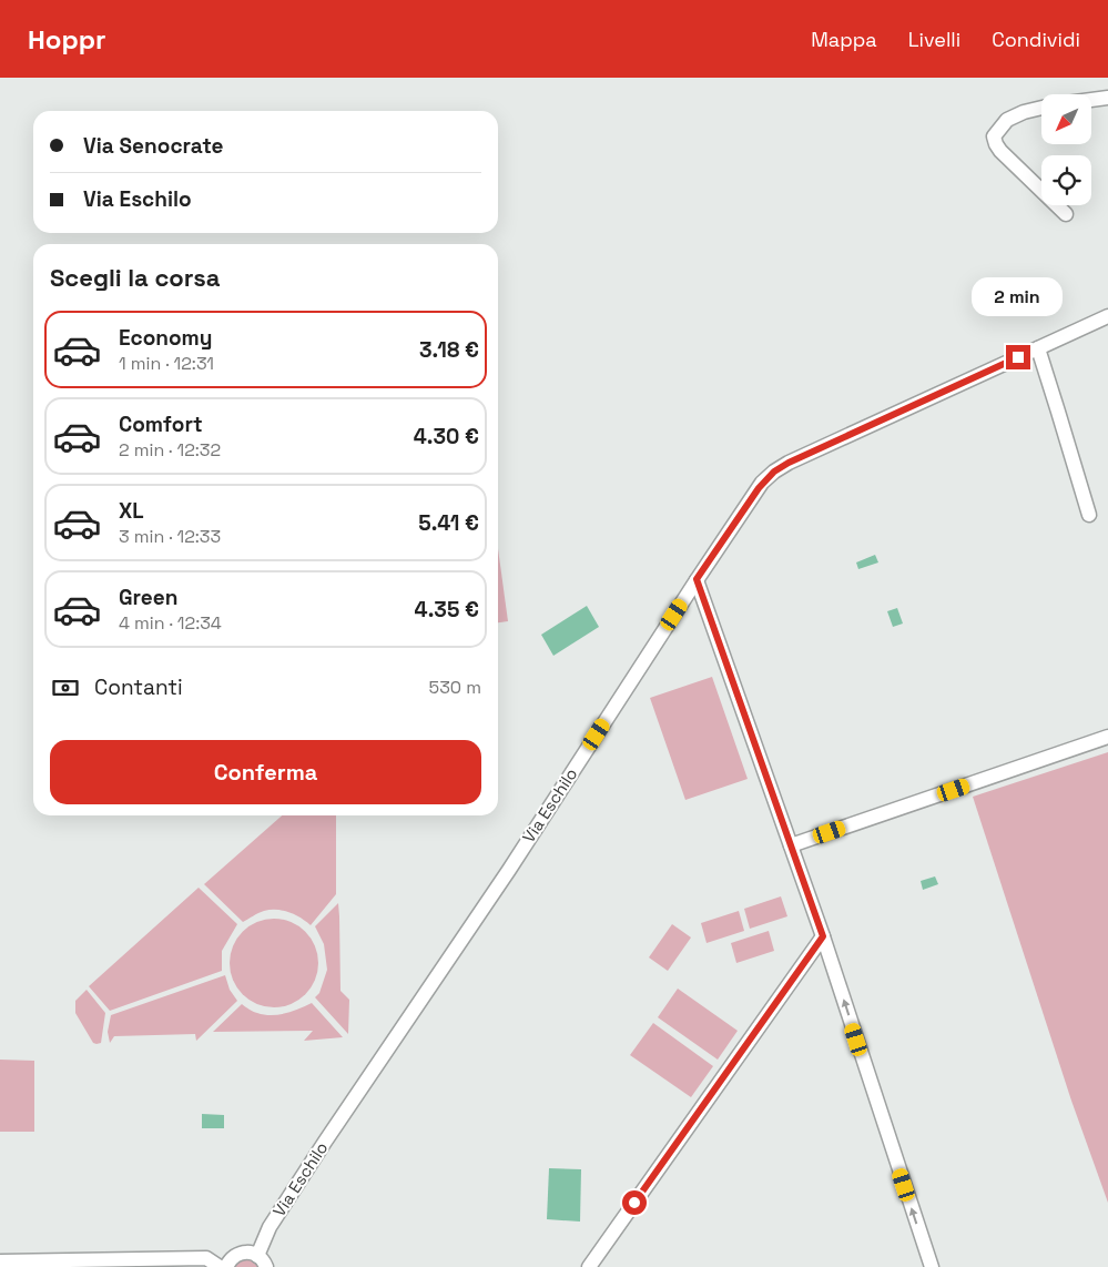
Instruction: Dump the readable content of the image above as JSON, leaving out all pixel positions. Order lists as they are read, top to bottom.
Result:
{
  "streets": {
    "street": ["Via Eschilo"]
  },
  "north": "bottom left",
  "page": {
    "header": "Hoppr",
    "nav": ["Mappa", "Livelli", "Condividi"],
    "banner": ["Via Senocrate", "Via Eschilo"],
    "heading": "Scegli la corsa",
    "bubble": "2 min",
    "list": [
      {
        "name": "Economy",
        "note": "1 min · 12:31",
        "value": "3.18 €"
      },
      {
        "name": "Comfort",
        "note": "2 min · 12:32",
        "value": "4.30 €"
      },
      {
        "name": "XL",
        "note": "3 min · 12:33",
        "value": "5.41 €"
      },
      {
        "name": "Green",
        "note": "4 min · 12:34",
        "value": "4.35 €"
      }
    ],
    "pay": ["Contanti", "530 m"],
    "buttons": "Conferma"
  }
}
